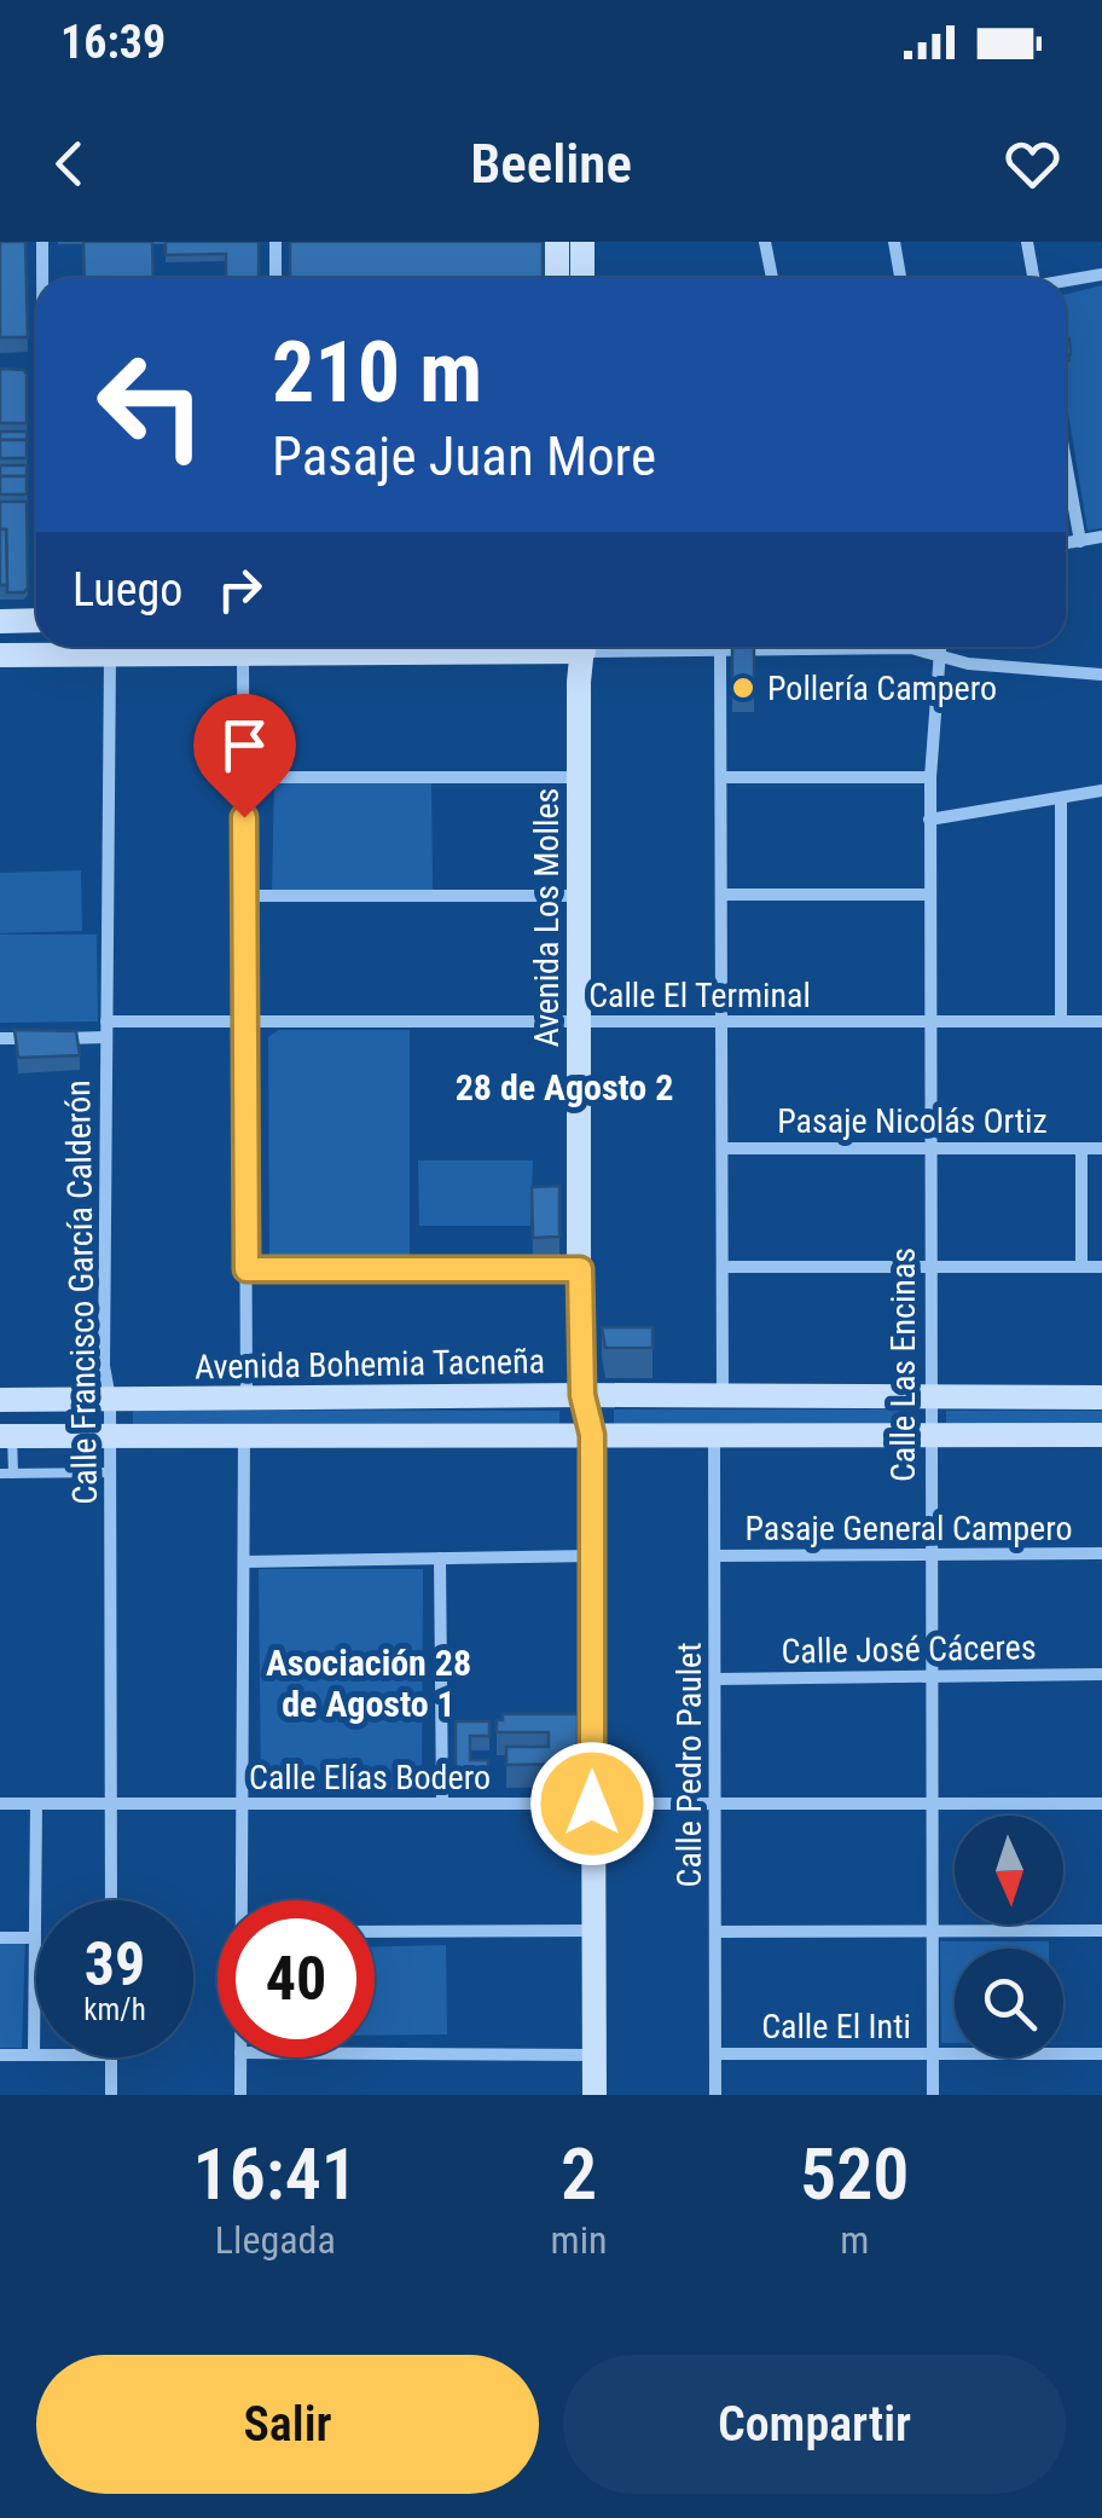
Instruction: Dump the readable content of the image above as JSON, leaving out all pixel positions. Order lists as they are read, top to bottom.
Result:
{
  "streets": {
    "main road": ["Avenida Los Molles", "Avenida Bohemia Tacneña"],
    "street": [
      "Calle El Terminal",
      "Pasaje Nicolás Ortiz",
      "Calle Francisco García Calderón",
      "Calle Las Encinas",
      "Pasaje General Campero",
      "Calle José Cáceres",
      "Calle Pedro Paulet",
      "Calle Elías Bodero",
      "Calle El Inti"
    ]
  },
  "crossings": [
    ["Avenida Los Molles", "Calle El Terminal"],
    ["Avenida Los Molles", "Avenida Bohemia Tacneña"],
    ["Avenida Los Molles", "Calle Elías Bodero"],
    ["Calle El Terminal", "Calle Francisco García Calderón"],
    ["Calle El Terminal", "Calle Las Encinas"],
    ["Pasaje Nicolás Ortiz", "Calle Las Encinas"],
    ["Calle Francisco García Calderón", "Avenida Bohemia Tacneña"],
    ["Calle Francisco García Calderón", "Calle Elías Bodero"],
    ["Avenida Bohemia Tacneña", "Calle Las Encinas"],
    ["Avenida Bohemia Tacneña", "Calle Pedro Paulet"],
    ["Calle Las Encinas", "Pasaje General Campero"],
    ["Calle Las Encinas", "Calle José Cáceres"],
    ["Calle Las Encinas", "Calle Elías Bodero"],
    ["Calle Las Encinas", "Calle El Inti"],
    ["Pasaje General Campero", "Calle Pedro Paulet"],
    ["Calle José Cáceres", "Calle Pedro Paulet"],
    ["Calle Pedro Paulet", "Calle Elías Bodero"],
    ["Calle Pedro Paulet", "Calle El Inti"]
  ],
  "districts": ["28 de Agosto 2", "Asociación 28 de Agosto 1"],
  "places": ["Pollería Campero"],
  "north": "bottom",
  "page": {
    "status": "16:39",
    "header": "Beeline",
    "turn": ["210 m", "Pasaje Juan More"],
    "then": "Luego",
    "speed": "39 km/h",
    "limit": "40",
    "eta": [
      "16:41",
      "Llegada",
      "2",
      "min",
      "520",
      "m"
    ],
    "buttons": ["Salir", "Compartir"]
  }
}
